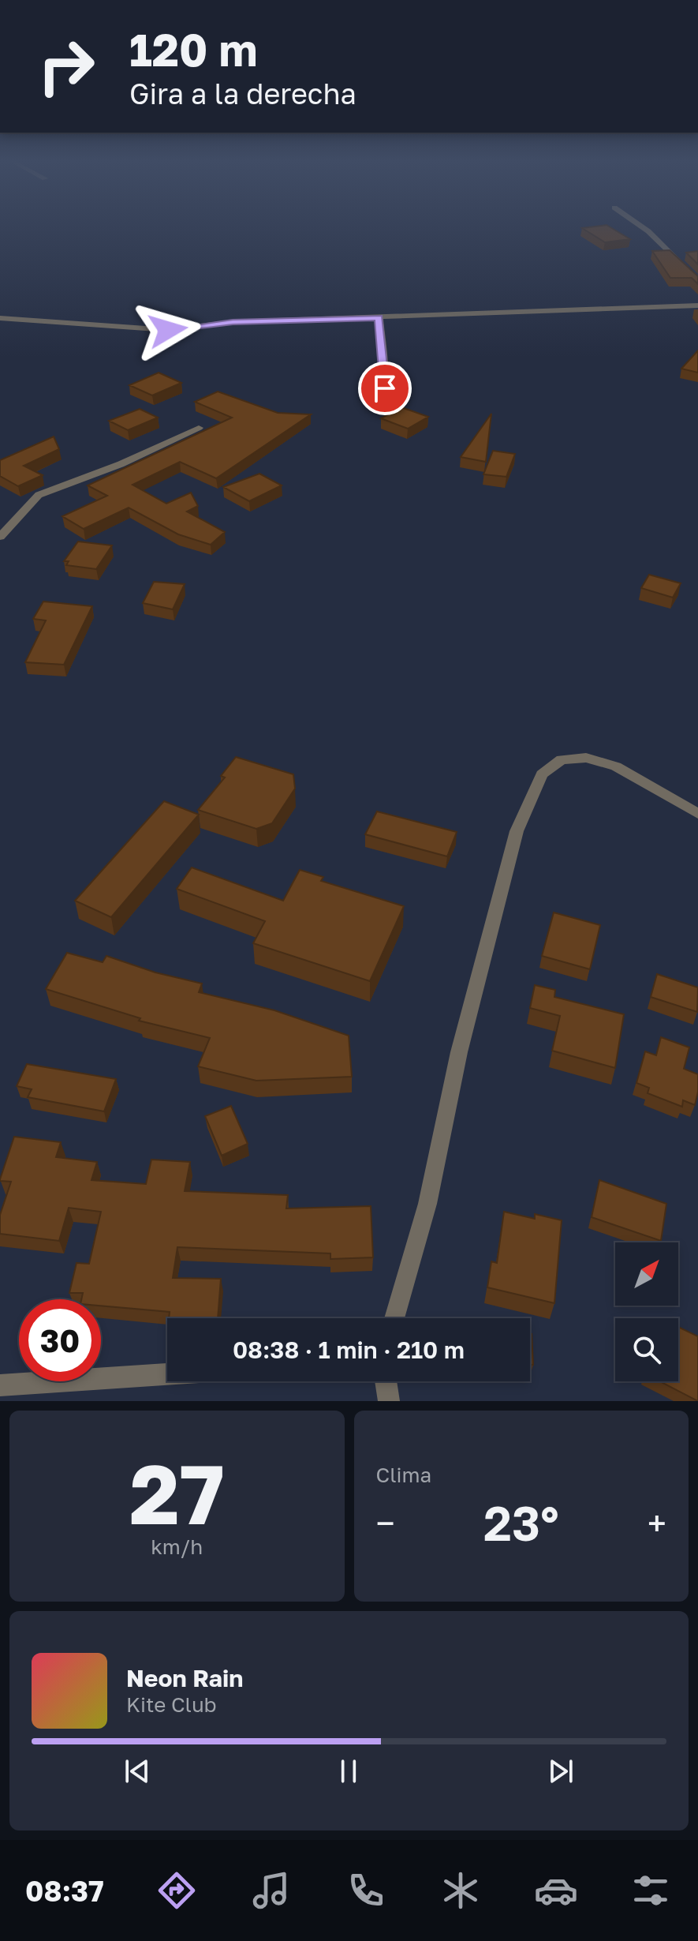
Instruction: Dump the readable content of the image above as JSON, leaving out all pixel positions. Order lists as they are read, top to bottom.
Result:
{
  "north": "top right",
  "page": {
    "turn": ["120 m", "Gira a la derecha"],
    "limit": "30",
    "trip": "08:38 · 1 min · 210 m",
    "tile": [
      ["27", "km/h"],
      "Clima"
    ],
    "heat": ["−", "23°", "+"],
    "song": ["Neon Rain", "Kite Club"],
    "tabs": "08:37"
  }
}
